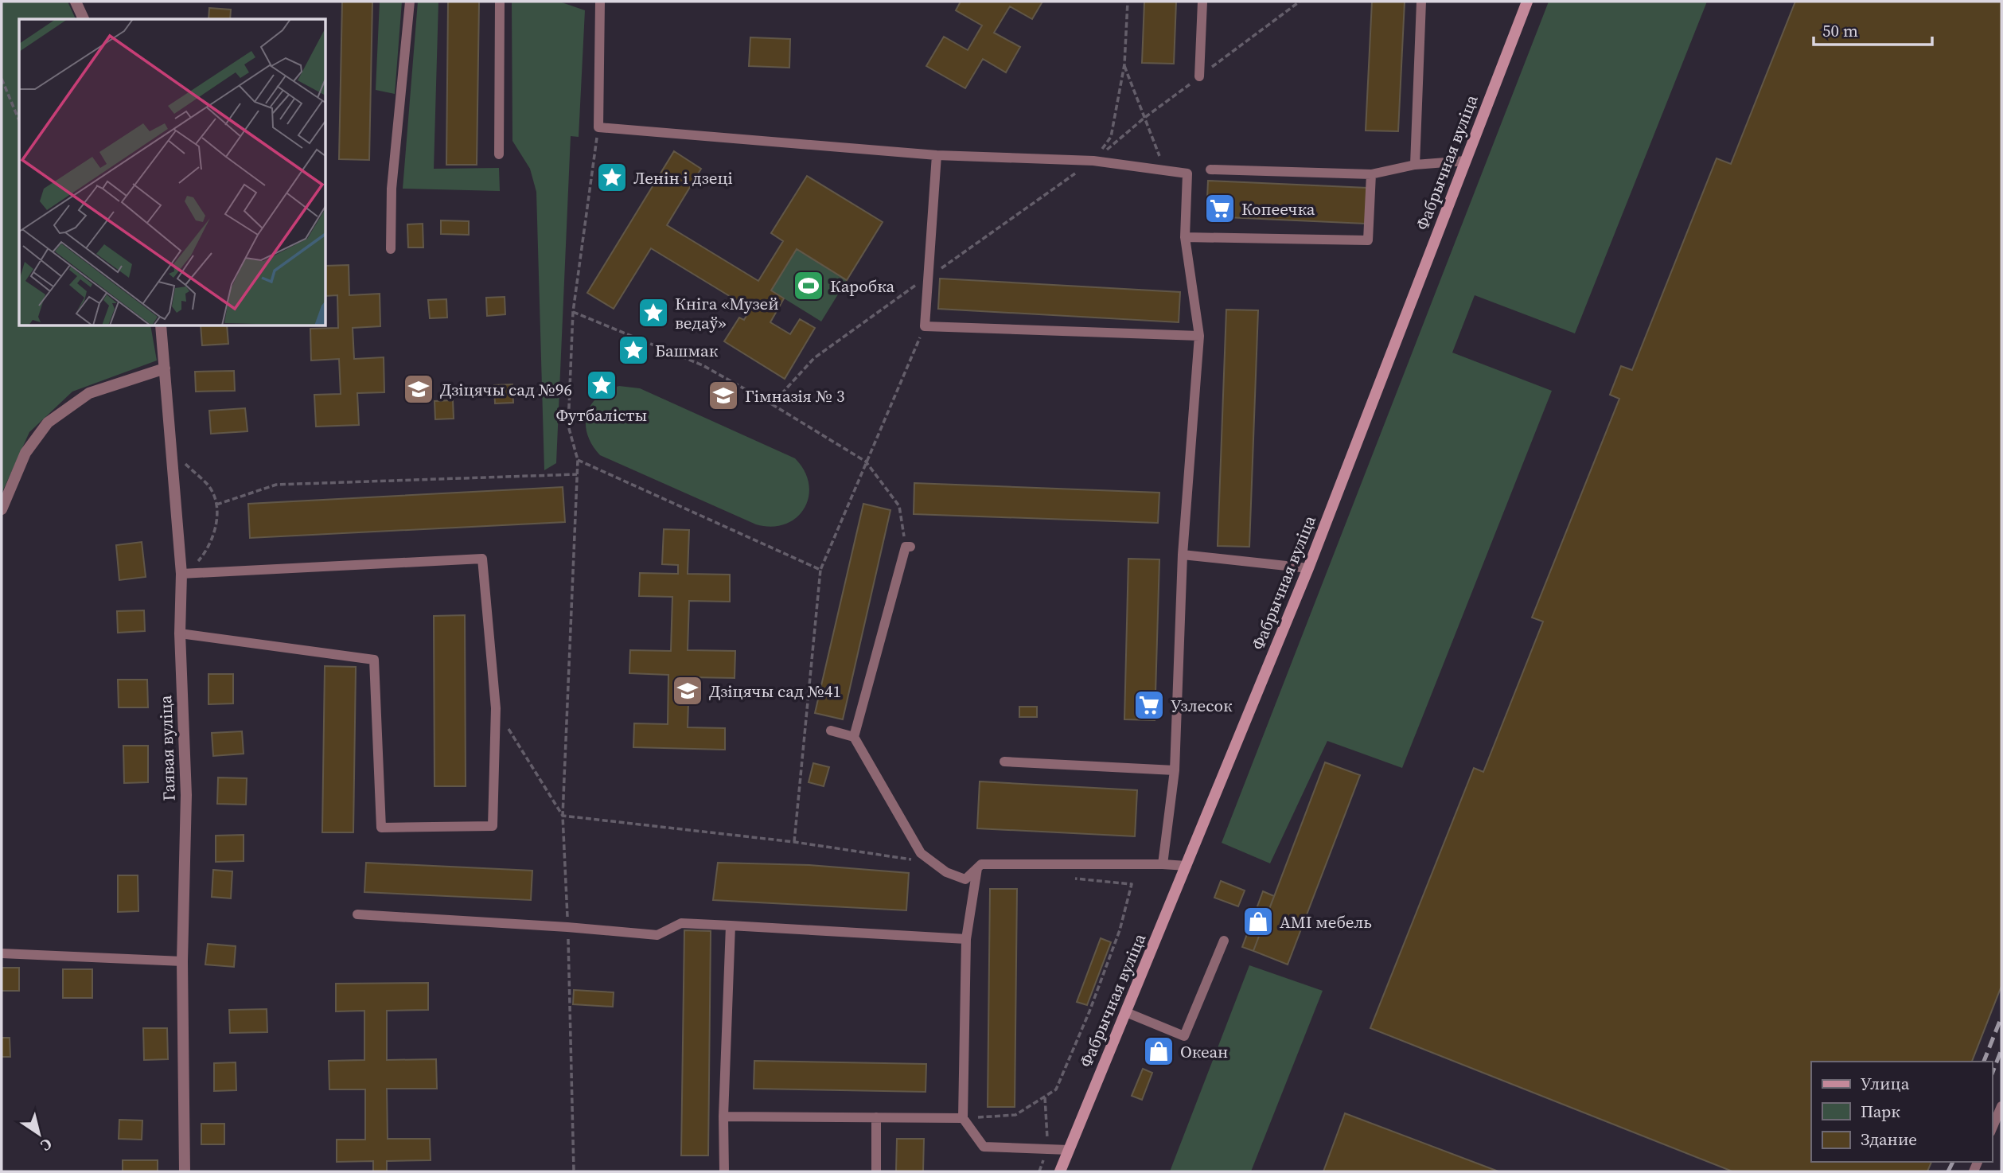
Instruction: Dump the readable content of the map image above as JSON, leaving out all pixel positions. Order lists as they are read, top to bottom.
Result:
{
  "streets": {
    "main road": ["Фабрычная вуліца"],
    "street": ["Гаявая вуліца"]
  },
  "places": {
    "place": [
      "Ленін і дзеці",
      "Кніга «Музей ведаў»",
      "Башмак",
      "Футбалісты"
    ],
    "supermarket": ["Копеечка", "Узлесок"],
    "sports": ["Каробка"],
    "school or university": ["Дзіцячы сад №96", "Гімназія № 3", "Дзіцячы сад №41"],
    "shop": ["AMI мебель", "Океан"]
  },
  "legend": ["Улица", "Парк", "Здание"],
  "scale_bar": "50 m",
  "north": "bottom right"
}
